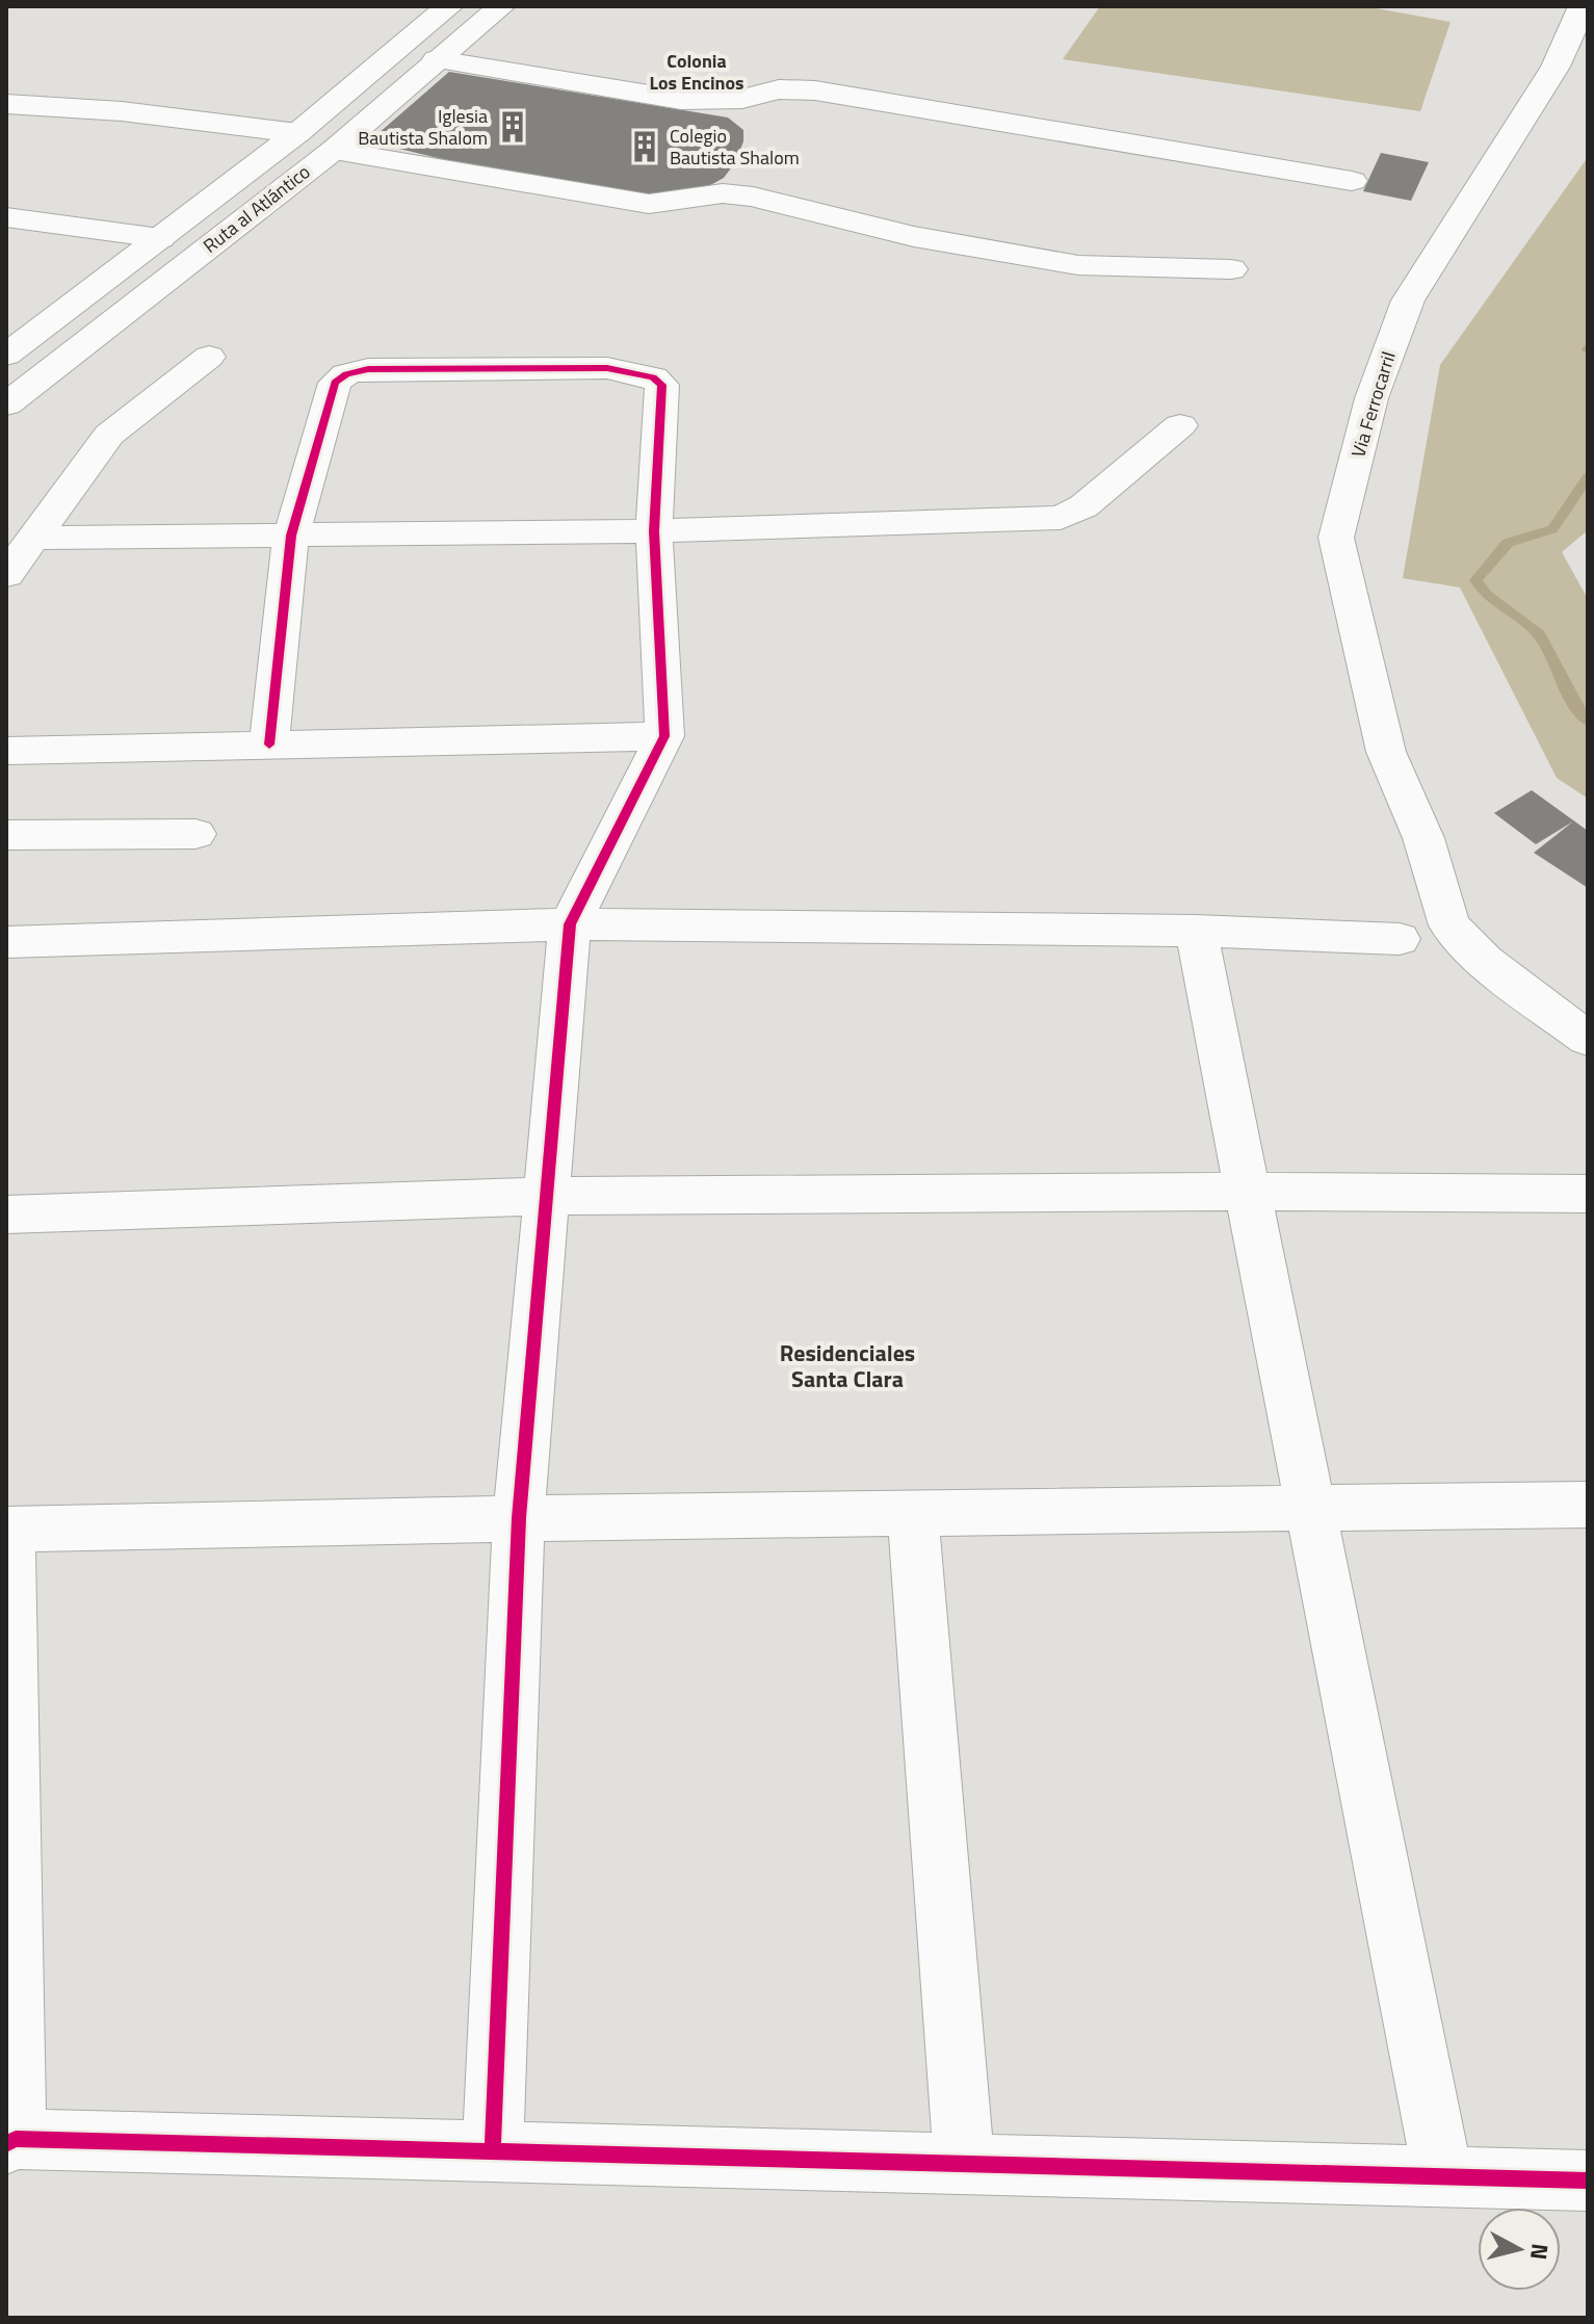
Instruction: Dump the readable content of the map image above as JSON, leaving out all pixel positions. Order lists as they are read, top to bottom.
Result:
{
  "streets": {
    "main road": ["Ruta al Atlántico", "Via Ferrocarril"]
  },
  "districts": ["Colonia Los Encinos", "Residenciales Santa Clara"],
  "places": {
    "building": ["Iglesia Bautista Shalom", "Colegio Bautista Shalom"]
  },
  "north": "right"
}
